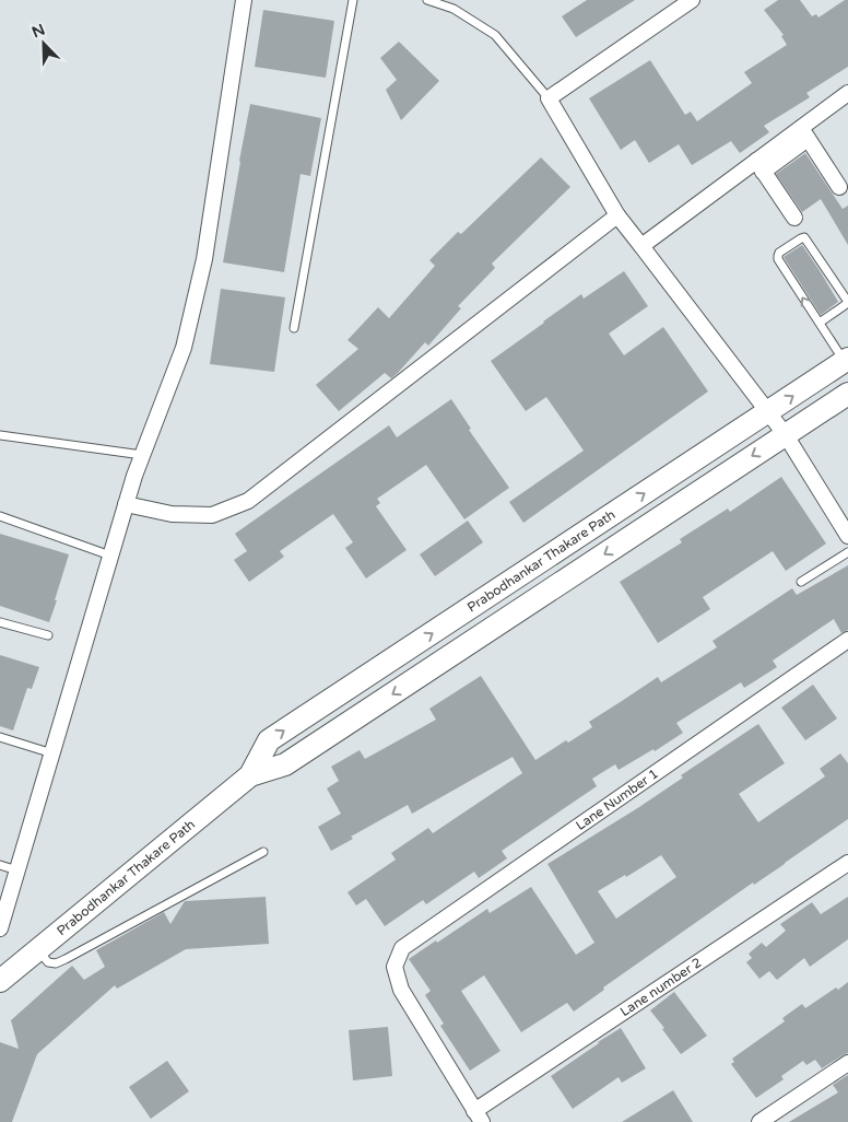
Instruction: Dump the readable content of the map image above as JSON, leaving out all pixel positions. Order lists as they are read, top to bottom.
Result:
{
  "streets": {
    "main road": ["Prabodhankar Thakare Path"],
    "street": ["Lane Number 1", "Lane number 2"]
  },
  "crossings": [
    ["Lane Number 1", "Lane number 2"]
  ],
  "north": "top left"
}
